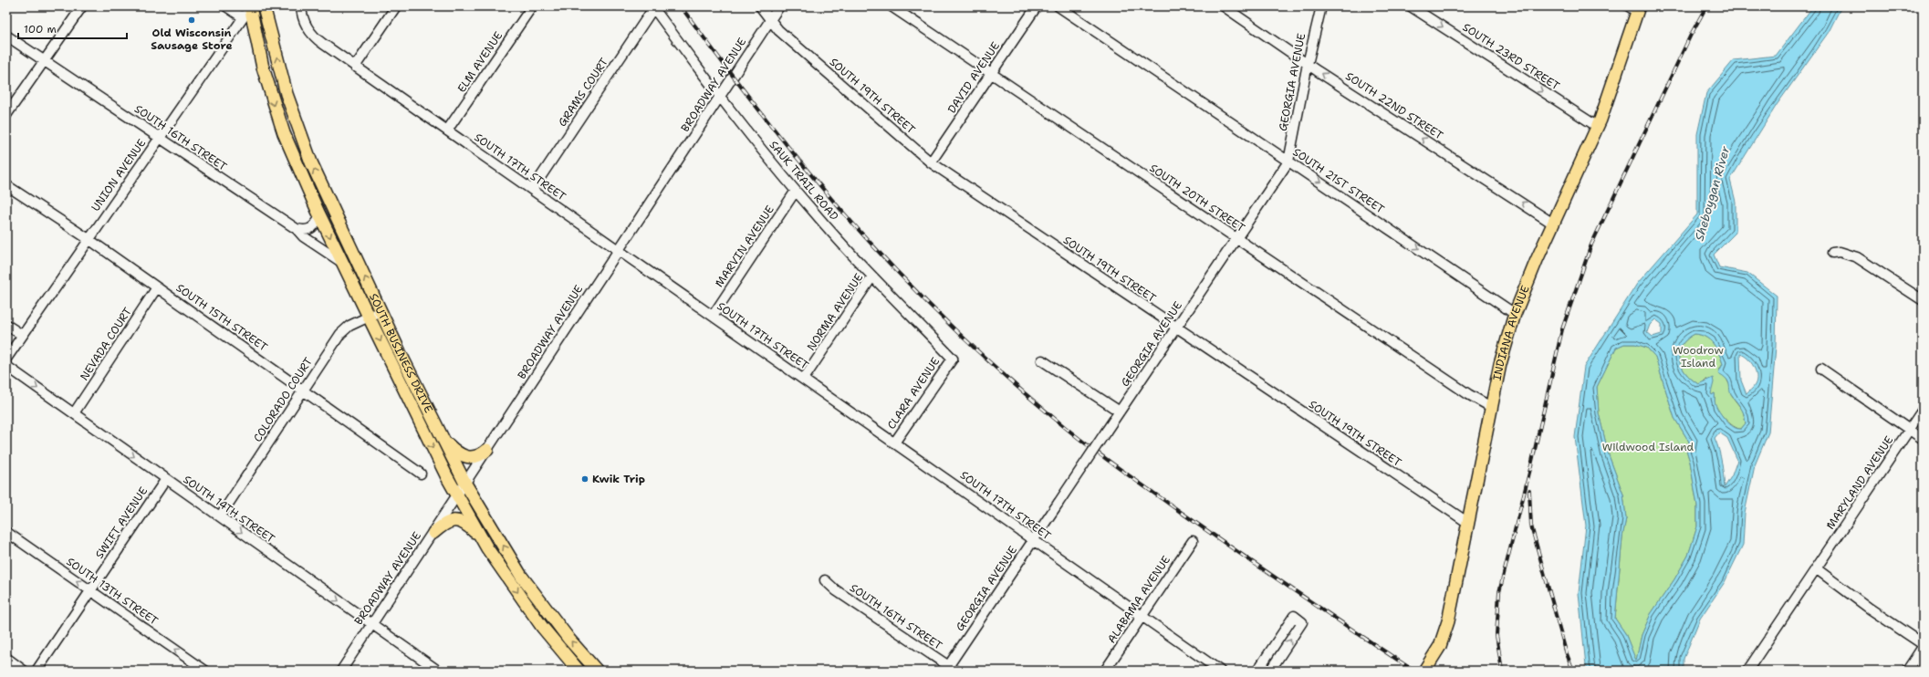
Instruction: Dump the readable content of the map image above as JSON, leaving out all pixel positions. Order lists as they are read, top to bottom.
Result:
{
  "streets": {
    "main road": ["INDIANA AVENUE", "SOUTH BUSINESS DRIVE"],
    "street": [
      "SOUTH 23RD STREET",
      "ELM AVENUE",
      "DAVID AVENUE",
      "GEORGIA AVENUE",
      "BROADWAY AVENUE",
      "GRAMS COURT",
      "SOUTH 19TH STREET",
      "SOUTH 22ND STREET",
      "SOUTH 16TH STREET",
      "SOUTH 17TH STREET",
      "UNION AVENUE",
      "SAUK TRAIL ROAD",
      "SOUTH 21ST STREET",
      "SOUTH 20TH STREET",
      "MARVIN AVENUE",
      "NORMA AVENUE",
      "SOUTH 15TH STREET",
      "NEVADA COURT",
      "CLARA AVENUE",
      "COLORADO COURT",
      "MARYLAND AVENUE",
      "SOUTH 14TH STREET",
      "SWIFT AVENUE",
      "SOUTH 13TH STREET",
      "ALABAMA AVENUE"
    ]
  },
  "crossings": [
    ["SOUTH 23RD STREET", "INDIANA AVENUE"],
    ["ELM AVENUE", "SOUTH 17TH STREET"],
    ["DAVID AVENUE", "SOUTH 19TH STREET"],
    ["DAVID AVENUE", "SOUTH 20TH STREET"],
    ["GEORGIA AVENUE", "SOUTH 19TH STREET"],
    ["GEORGIA AVENUE", "SOUTH 22ND STREET"],
    ["GEORGIA AVENUE", "SOUTH 16TH STREET"],
    ["GEORGIA AVENUE", "SOUTH 17TH STREET"],
    ["GEORGIA AVENUE", "SOUTH 21ST STREET"],
    ["GEORGIA AVENUE", "SOUTH 20TH STREET"],
    ["BROADWAY AVENUE", "SOUTH 19TH STREET"],
    ["BROADWAY AVENUE", "SOUTH 17TH STREET"],
    ["BROADWAY AVENUE", "SAUK TRAIL ROAD"],
    ["BROADWAY AVENUE", "SOUTH BUSINESS DRIVE"],
    ["BROADWAY AVENUE", "SOUTH 14TH STREET"],
    ["GRAMS COURT", "SOUTH 17TH STREET"],
    ["GRAMS COURT", "SAUK TRAIL ROAD"],
    ["SOUTH 19TH STREET", "INDIANA AVENUE"],
    ["SOUTH 22ND STREET", "INDIANA AVENUE"],
    ["SOUTH 16TH STREET", "UNION AVENUE"],
    ["SOUTH 16TH STREET", "SOUTH BUSINESS DRIVE"],
    ["SOUTH 17TH STREET", "MARVIN AVENUE"],
    ["SOUTH 17TH STREET", "NORMA AVENUE"],
    ["SOUTH 17TH STREET", "CLARA AVENUE"],
    ["SOUTH 17TH STREET", "ALABAMA AVENUE"],
    ["UNION AVENUE", "SOUTH 15TH STREET"],
    ["UNION AVENUE", "SOUTH BUSINESS DRIVE"],
    ["SAUK TRAIL ROAD", "MARVIN AVENUE"],
    ["SAUK TRAIL ROAD", "NORMA AVENUE"],
    ["SAUK TRAIL ROAD", "CLARA AVENUE"],
    ["SOUTH 21ST STREET", "INDIANA AVENUE"],
    ["SOUTH 20TH STREET", "INDIANA AVENUE"],
    ["SOUTH 15TH STREET", "NEVADA COURT"],
    ["SOUTH 15TH STREET", "COLORADO COURT"],
    ["NEVADA COURT", "SOUTH 14TH STREET"],
    ["SOUTH BUSINESS DRIVE", "COLORADO COURT"],
    ["COLORADO COURT", "SOUTH 14TH STREET"],
    ["SOUTH 14TH STREET", "SWIFT AVENUE"],
    ["SWIFT AVENUE", "SOUTH 13TH STREET"]
  ],
  "one_way": [
    "SOUTH 23RD STREET",
    "SOUTH 22ND STREET",
    "SOUTH 21ST STREET",
    "SOUTH 14TH STREET",
    "SOUTH 13TH STREET"
  ],
  "water": ["Sheboygan River"],
  "parks": ["Woodrow Island", "Wildwood Island"],
  "places": ["Old Wisconsin Sausage Store", "Kwik Trip"],
  "scale_bar": "100 m"
}
